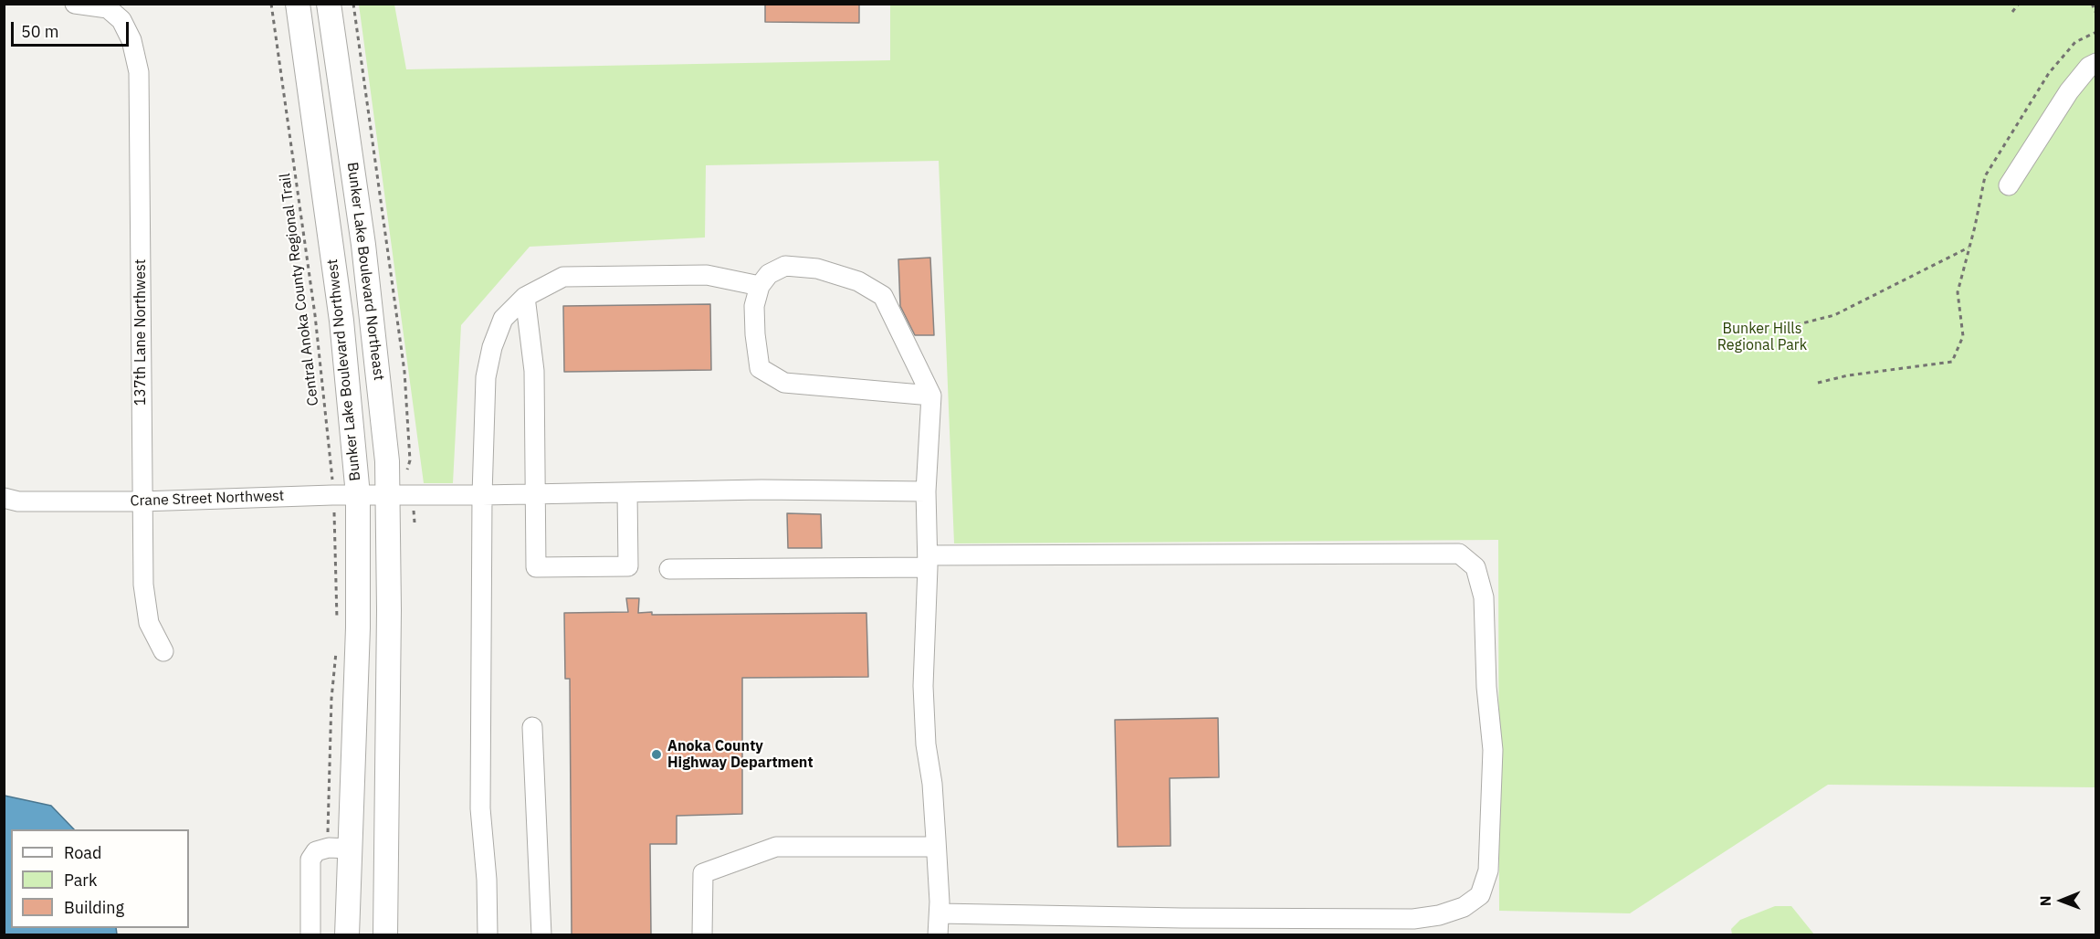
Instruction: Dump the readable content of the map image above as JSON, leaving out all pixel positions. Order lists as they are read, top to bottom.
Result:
{
  "streets": {
    "main road": ["Bunker Lake Boulevard Northeast", "Bunker Lake Boulevard Northwest"],
    "street": ["137th Lane Northwest", "Crane Street Northwest"],
    "path": ["Central Anoka County Regional Trail"]
  },
  "crossings": [
    ["Bunker Lake Boulevard Northeast", "Crane Street Northwest"],
    ["137th Lane Northwest", "Crane Street Northwest"],
    ["Bunker Lake Boulevard Northwest", "Crane Street Northwest"]
  ],
  "parks": ["Bunker Hills Regional Park"],
  "places": ["Anoka County Highway Department"],
  "legend": ["Road", "Park", "Building"],
  "scale_bar": "50 m",
  "north": "left"
}
